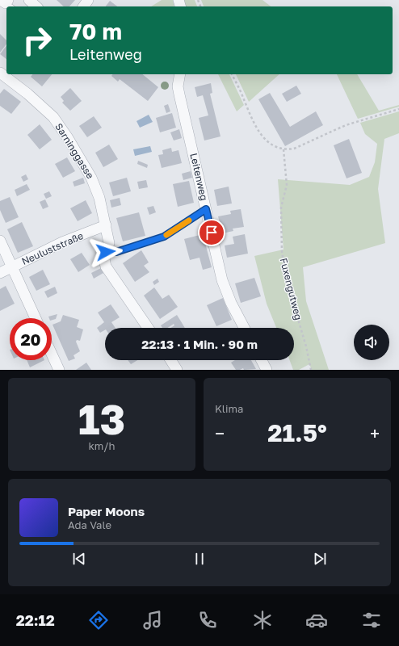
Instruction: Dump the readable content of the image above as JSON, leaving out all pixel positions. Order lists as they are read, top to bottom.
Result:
{
  "streets": {
    "street": ["Sarninggasse", "Leitenweg", "Neuluststraße"],
    "path": ["Fuxengutweg"]
  },
  "crossings": [
    ["Sarninggasse", "Neuluststraße"]
  ],
  "page": {
    "turn": ["70 m", "Leitenweg"],
    "limit": "20",
    "trip": "22:13 · 1 Min. · 90 m",
    "tile": [
      ["13", "km/h"],
      "Klima"
    ],
    "heat": ["−", "21.5°", "+"],
    "song": ["Paper Moons", "Ada Vale"],
    "tabs": "22:12"
  }
}
